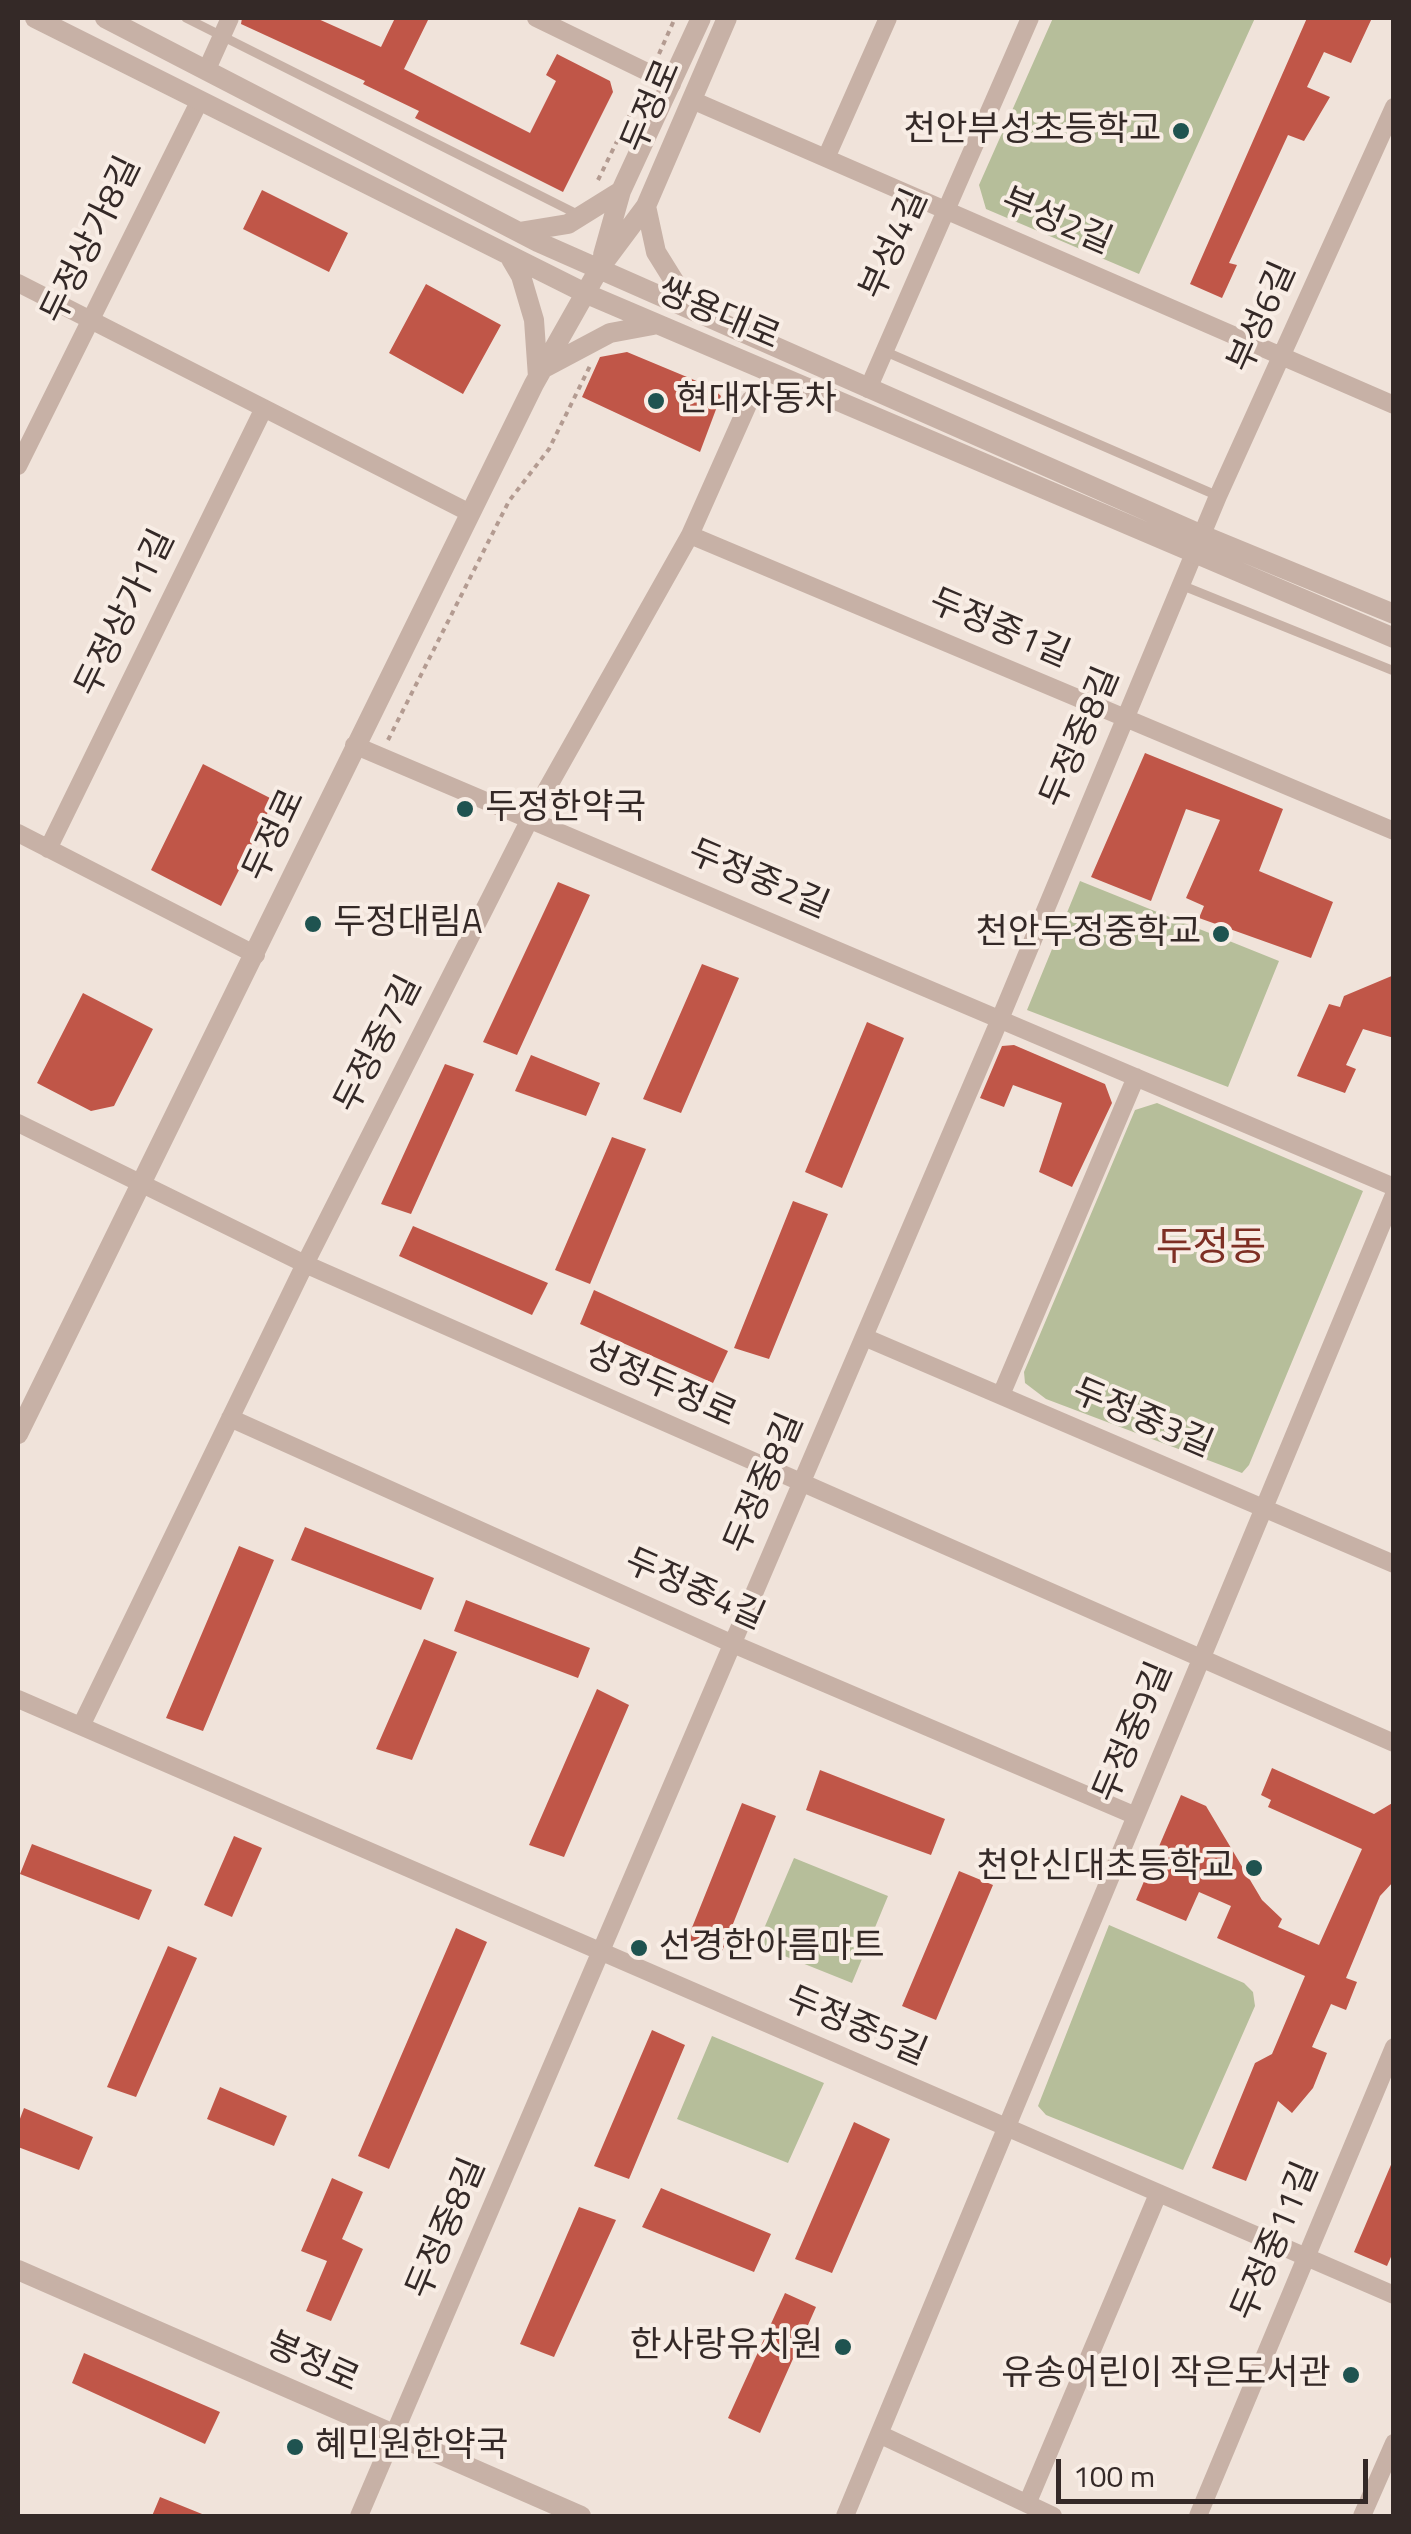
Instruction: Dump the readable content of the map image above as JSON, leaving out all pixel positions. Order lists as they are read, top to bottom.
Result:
{
  "streets": {
    "street": [
      "두정로",
      "부성2길",
      "두정상가8길",
      "부성4길",
      "쌍용대로",
      "부성6길",
      "두정상가1길",
      "두정중1길",
      "두정중8길",
      "두정중2길",
      "두정중7길",
      "성정두정로",
      "두정중3길",
      "두정중4길",
      "두정중9길",
      "두정중5길",
      "두정중11길",
      "봉정로"
    ]
  },
  "crossings": [
    ["두정로", "부성2길"],
    ["두정로", "쌍용대로"],
    ["두정로", "두정중2길"],
    ["두정로", "성정두정로"],
    ["부성2길", "부성4길"],
    ["부성2길", "부성6길"],
    ["두정상가8길", "쌍용대로"],
    ["부성4길", "쌍용대로"],
    ["쌍용대로", "부성6길"],
    ["쌍용대로", "두정중8길"],
    ["부성6길", "두정중8길"],
    ["두정중1길", "두정중8길"],
    ["두정중1길", "두정중7길"],
    ["두정중8길", "두정중2길"],
    ["두정중8길", "성정두정로"],
    ["두정중8길", "두정중3길"],
    ["두정중8길", "두정중4길"],
    ["두정중8길", "두정중5길"],
    ["두정중8길", "봉정로"],
    ["두정중2길", "두정중7길"],
    ["두정중7길", "성정두정로"],
    ["두정중7길", "두정중4길"],
    ["두정중7길", "두정중5길"],
    ["성정두정로", "두정중9길"],
    ["두정중3길", "두정중9길"],
    ["두정중4길", "두정중9길"],
    ["두정중9길", "두정중5길"],
    ["두정중5길", "두정중11길"]
  ],
  "districts": ["두정동"],
  "places": [
    "천안부성초등학교",
    "현대자동차",
    "두정한약국",
    "두정대림A",
    "천안두정중학교",
    "천안신대초등학교",
    "선경한아름마트",
    "한사랑유치원",
    "유송어린이 작은도서관",
    "혜민원한약국"
  ],
  "scale_bar": "100 m"
}
